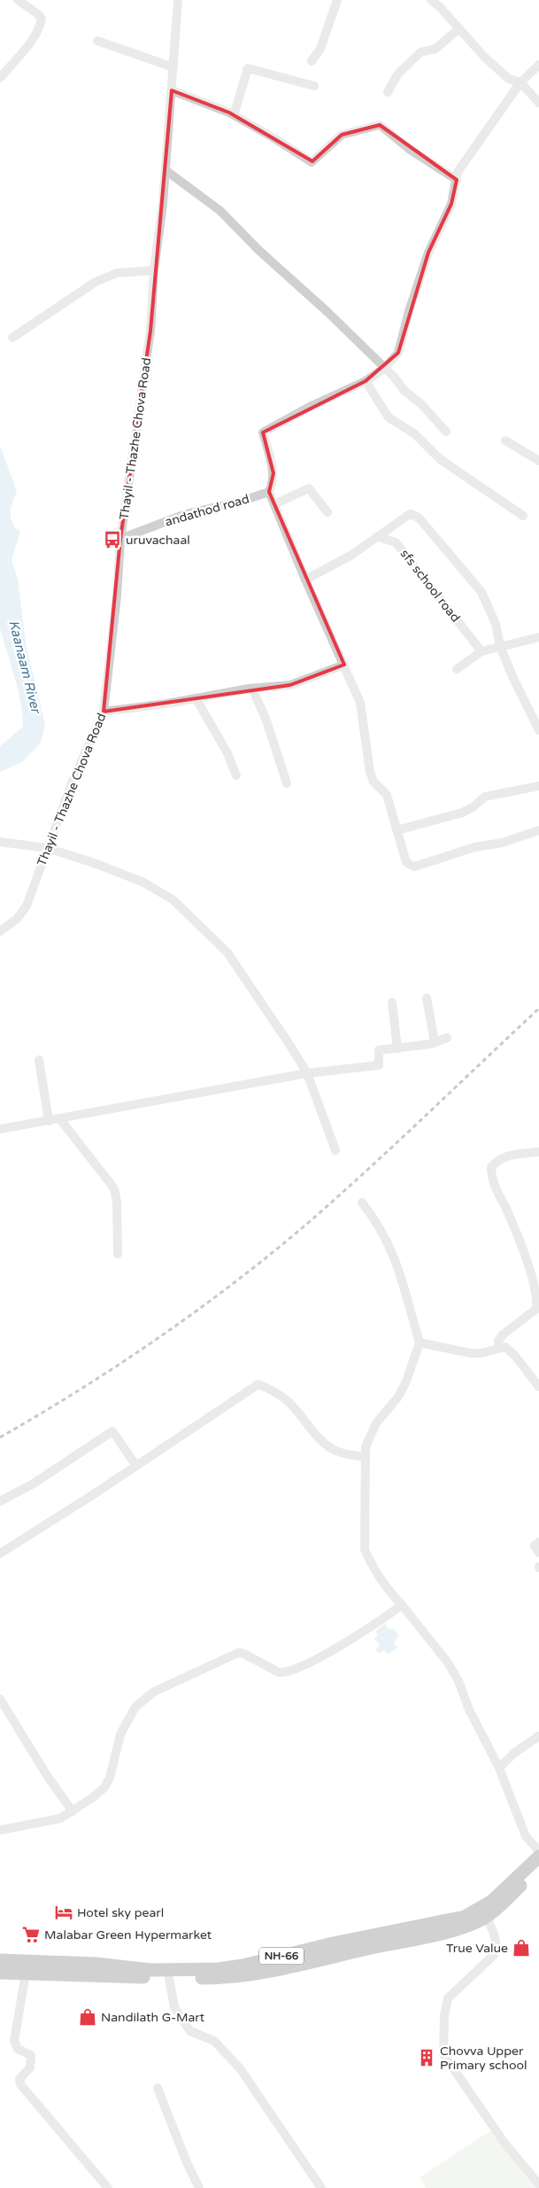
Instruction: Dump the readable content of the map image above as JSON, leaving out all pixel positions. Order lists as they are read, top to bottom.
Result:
{
  "streets": {
    "highway": ["NH-66"],
    "street": ["Thayil - Thazhe Chova Road", "andathod road", "sfs school road"]
  },
  "crossings": [
    ["Thayil - Thazhe Chova Road", "andathod road"]
  ],
  "water": ["Kaanaam River"],
  "places": {
    "bus stop": ["uruvachaal"],
    "hotel": ["Hotel sky pearl"],
    "supermarket": ["Malabar Green Hypermarket"],
    "shop": ["True Value", "Nandilath G-Mart"],
    "building": ["Chovva Upper Primary school"]
  }
}
